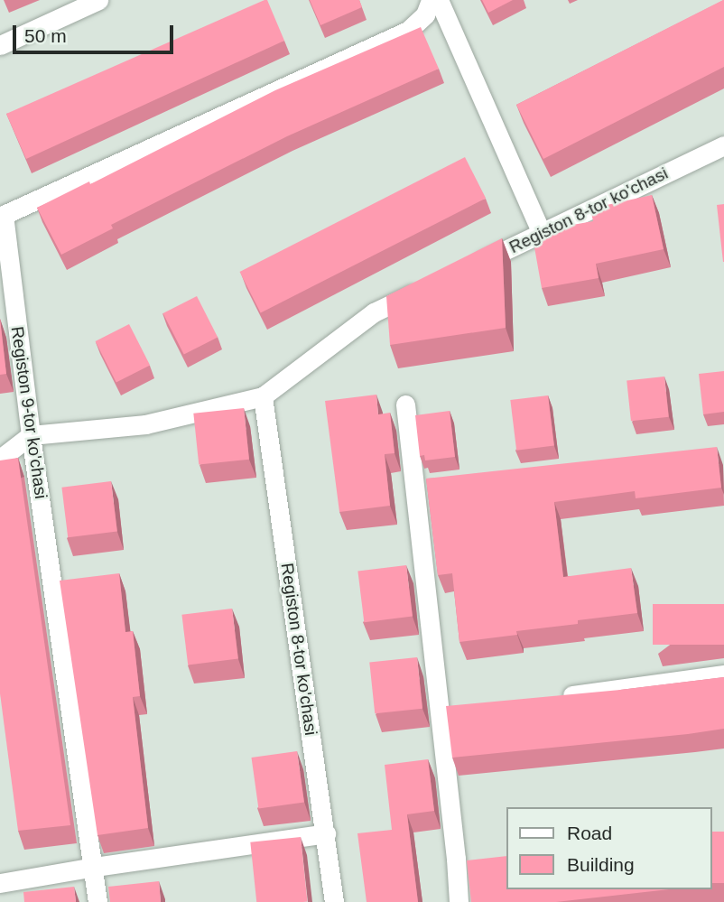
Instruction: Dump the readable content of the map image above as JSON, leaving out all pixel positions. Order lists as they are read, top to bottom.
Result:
{
  "streets": {
    "street": ["Registon 8-tor ko'chasi", "Registon 9-tor ko'chasi"]
  },
  "legend": ["Road", "Building"],
  "scale_bar": "50 m"
}
